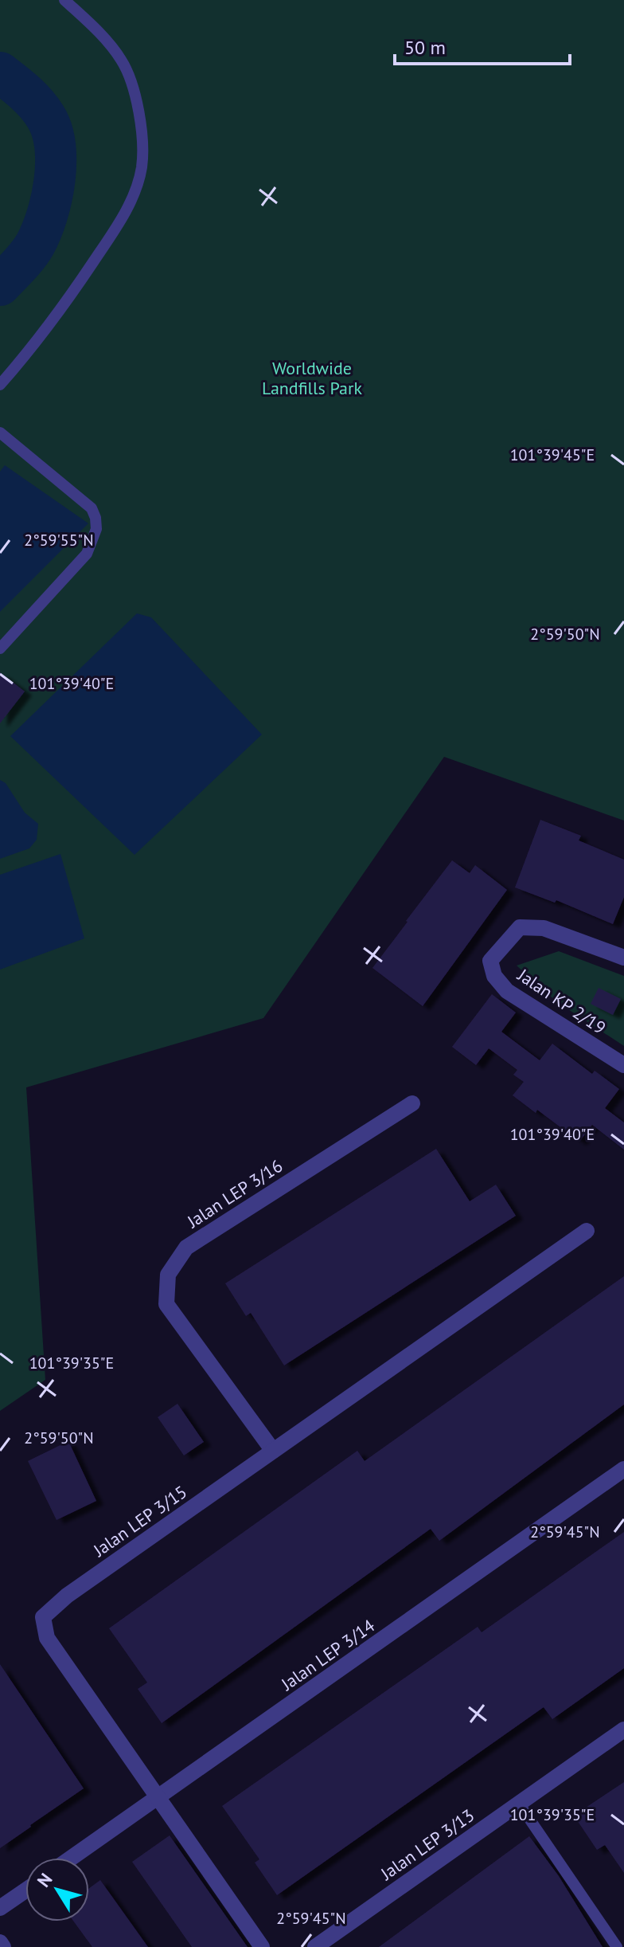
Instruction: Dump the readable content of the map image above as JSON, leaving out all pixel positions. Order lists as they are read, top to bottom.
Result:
{
  "streets": {
    "street": [
      "Jalan KP 2/19",
      "Jalan LEP 3/16",
      "Jalan LEP 3/15",
      "Jalan LEP 3/14",
      "Jalan LEP 3/13"
    ]
  },
  "crossings": [
    ["Jalan LEP 3/16", "Jalan LEP 3/15"],
    ["Jalan LEP 3/15", "Jalan LEP 3/14"]
  ],
  "parks": ["Worldwide Landfills Park"],
  "scale_bar": "50 m",
  "north": "top left",
  "coordinates": [
    "101°39'45\"E",
    "2°59'55\"N",
    "2°59'50\"N",
    "101°39'40\"E",
    "101°39'35\"E",
    "2°59'45\"N"
  ]
}
